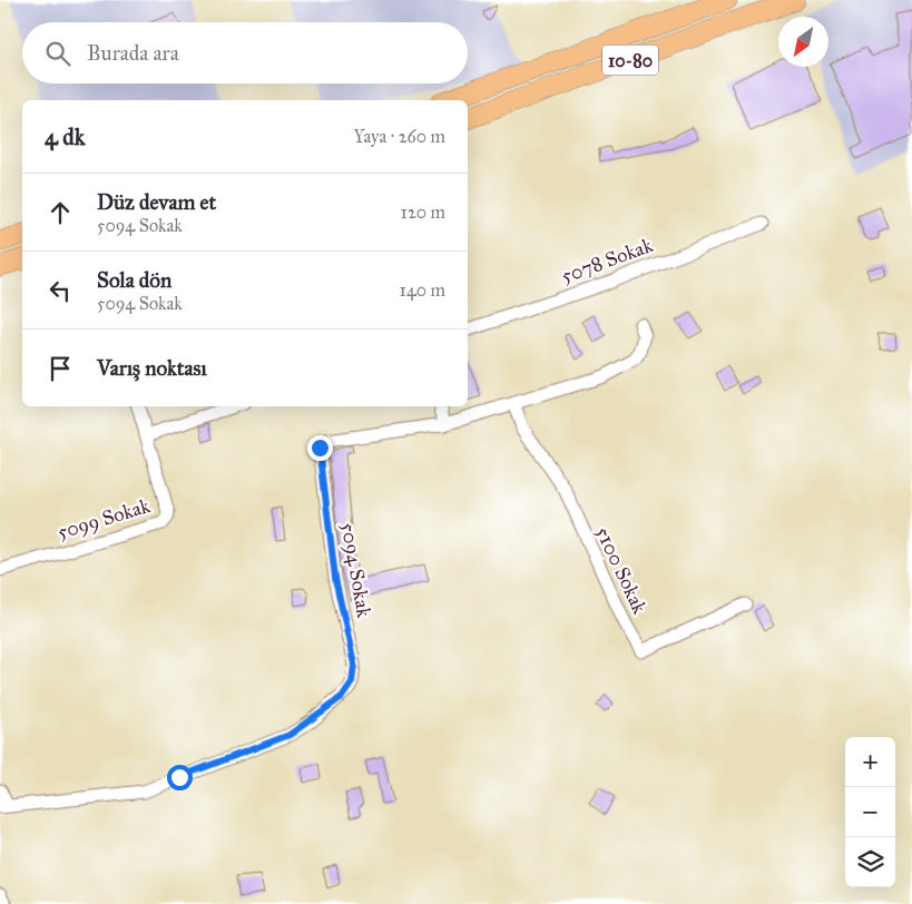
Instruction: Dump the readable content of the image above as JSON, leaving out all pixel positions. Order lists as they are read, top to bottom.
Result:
{
  "streets": {
    "main road": ["10-80"],
    "street": [
      "5078 Sokak",
      "5099 Sokak",
      "5094 Sokak",
      "5100 Sokak"
    ]
  },
  "crossings": [
    ["5094 Sokak", "5100 Sokak"]
  ],
  "north": "bottom left",
  "page": {
    "search": "Burada ara",
    "heading": ["4 dk", "Yaya · 260 m"],
    "list": [
      ["Düz devam et", "5094 Sokak", "120 m"],
      ["Sola dön", "5094 Sokak", "140 m"],
      "Varış noktası"
    ],
    "map_buttons": ["+", "−"]
  }
}
